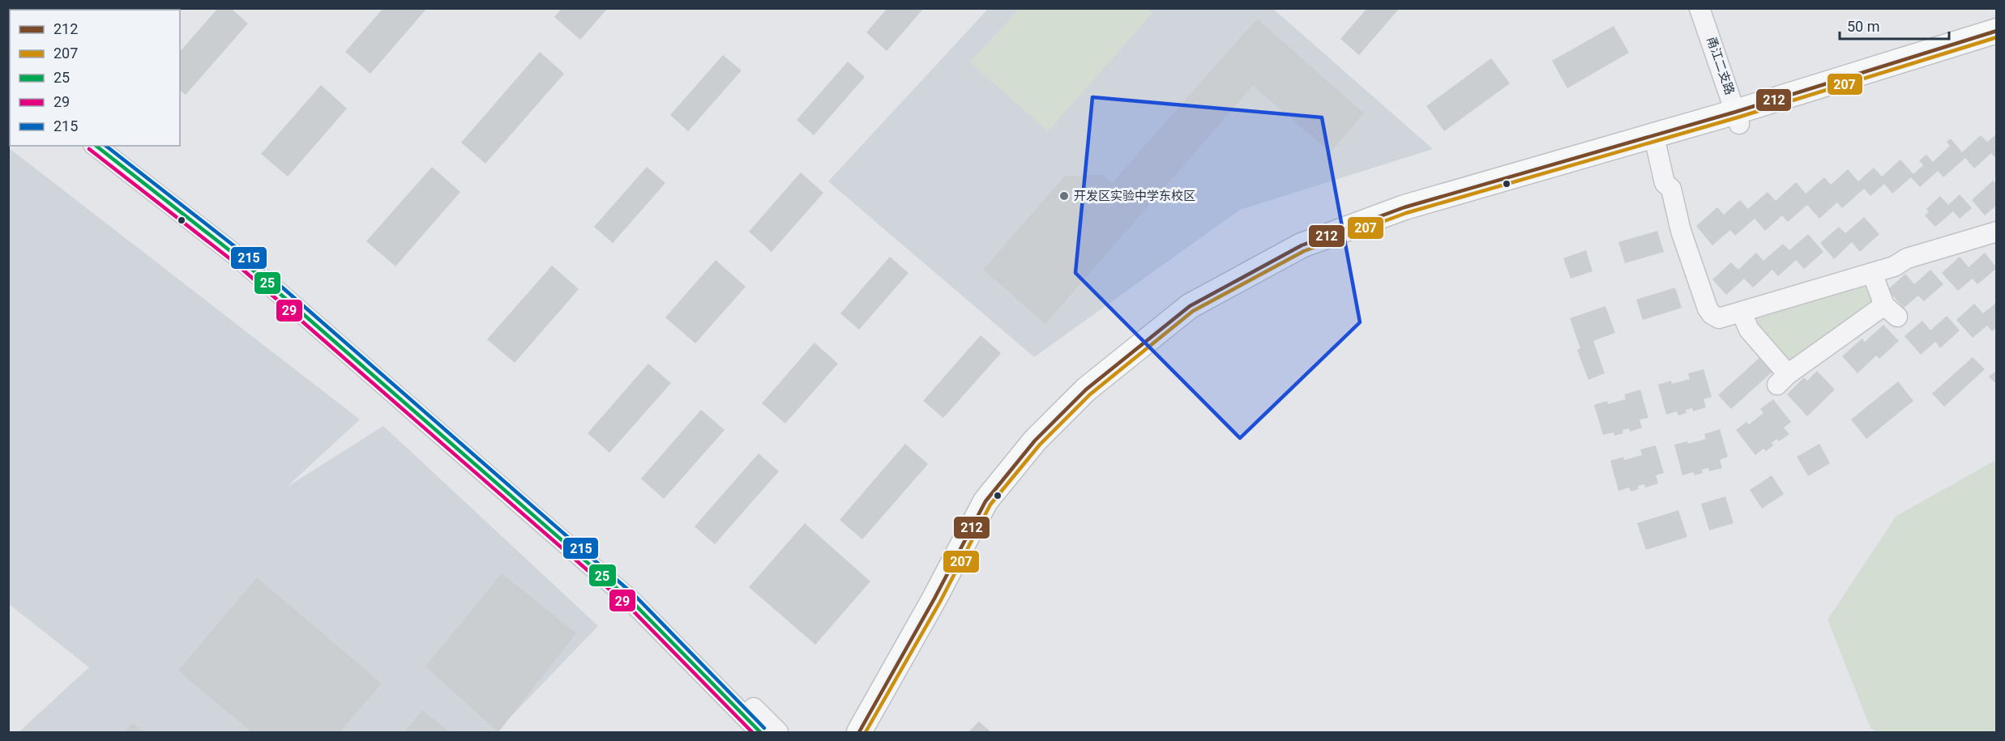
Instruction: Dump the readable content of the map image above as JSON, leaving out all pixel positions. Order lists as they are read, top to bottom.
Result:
{
  "streets": {
    "street": ["甬江二支路"]
  },
  "places": ["开发区实验中学东校区"],
  "lines": [
    "transit line 212",
    "transit line 207",
    "transit line 25",
    "transit line 215",
    "transit line 29"
  ],
  "legend": [
    "212",
    "207",
    "25",
    "29",
    "215"
  ],
  "scale_bar": "50 m"
}
